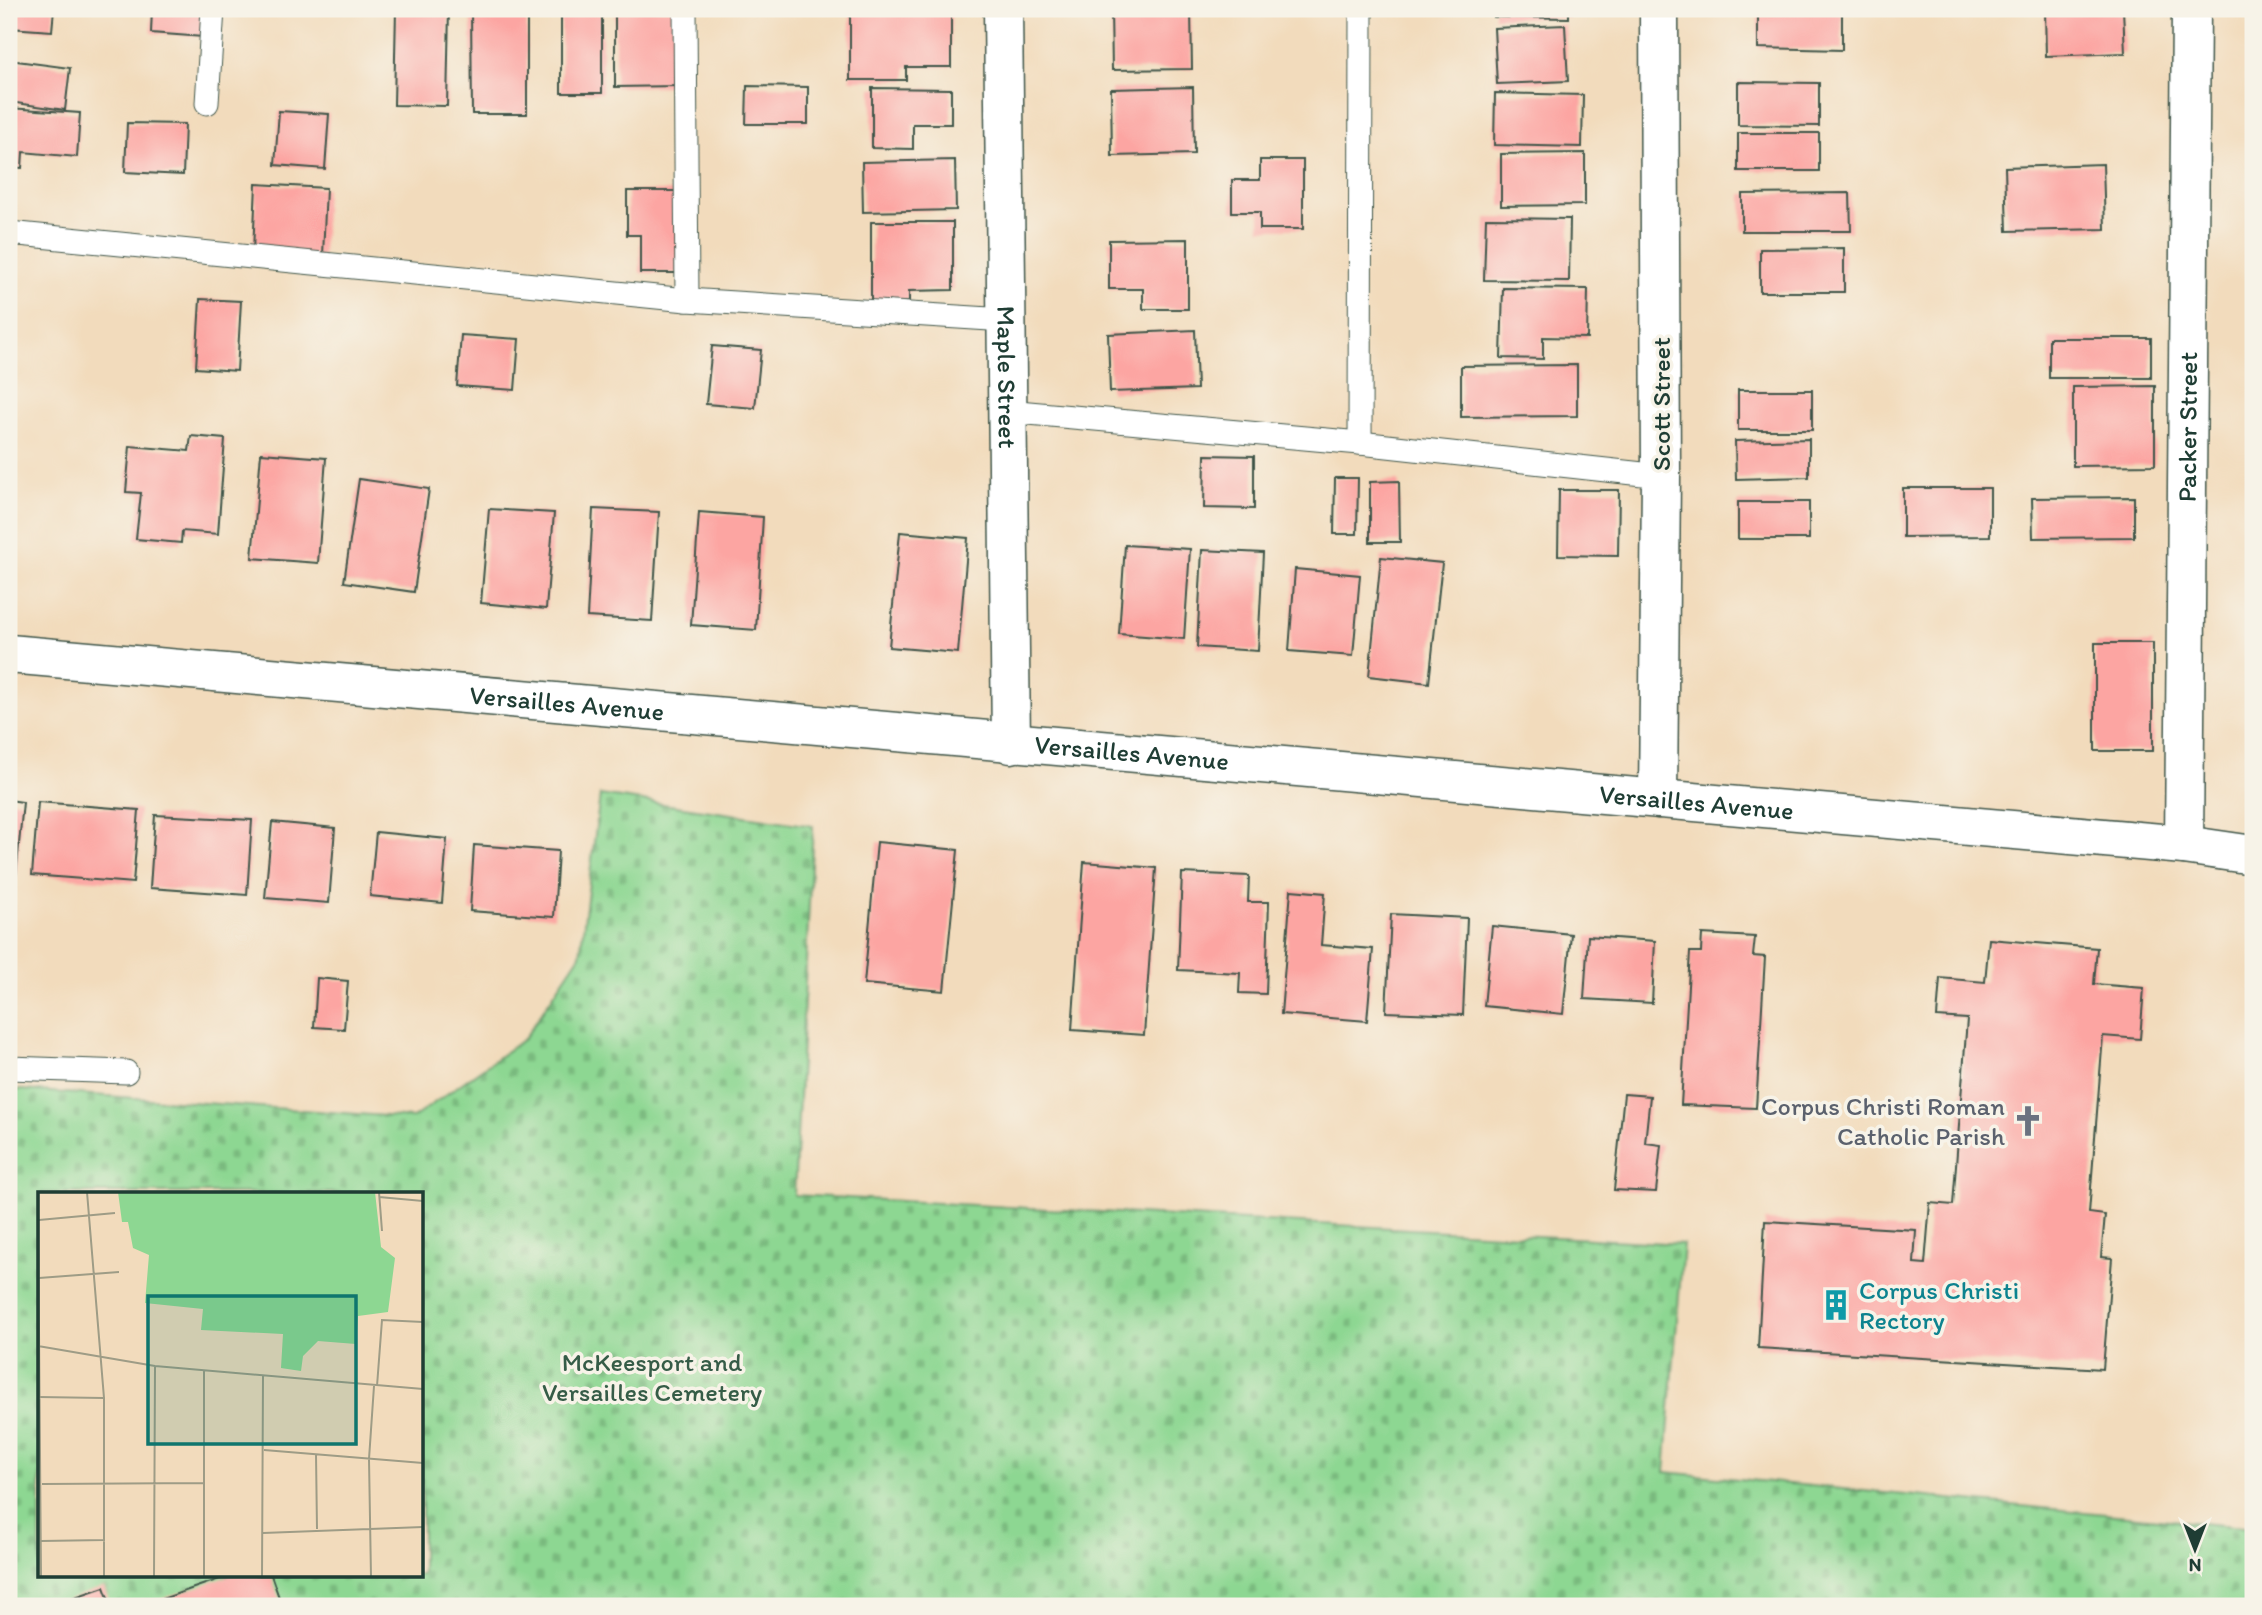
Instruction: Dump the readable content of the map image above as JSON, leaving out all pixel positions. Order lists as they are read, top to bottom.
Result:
{
  "streets": {
    "street": [
      "Maple Street",
      "Scott Street",
      "Packer Street",
      "Versailles Avenue"
    ]
  },
  "crossings": [
    ["Maple Street", "Versailles Avenue"],
    ["Scott Street", "Versailles Avenue"],
    ["Packer Street", "Versailles Avenue"]
  ],
  "parks": ["McKeesport and Versailles Cemetery"],
  "places": {
    "church": ["Corpus Christi Roman Catholic Parish"],
    "building": ["Corpus Christi Rectory"]
  },
  "north": "bottom"
}
